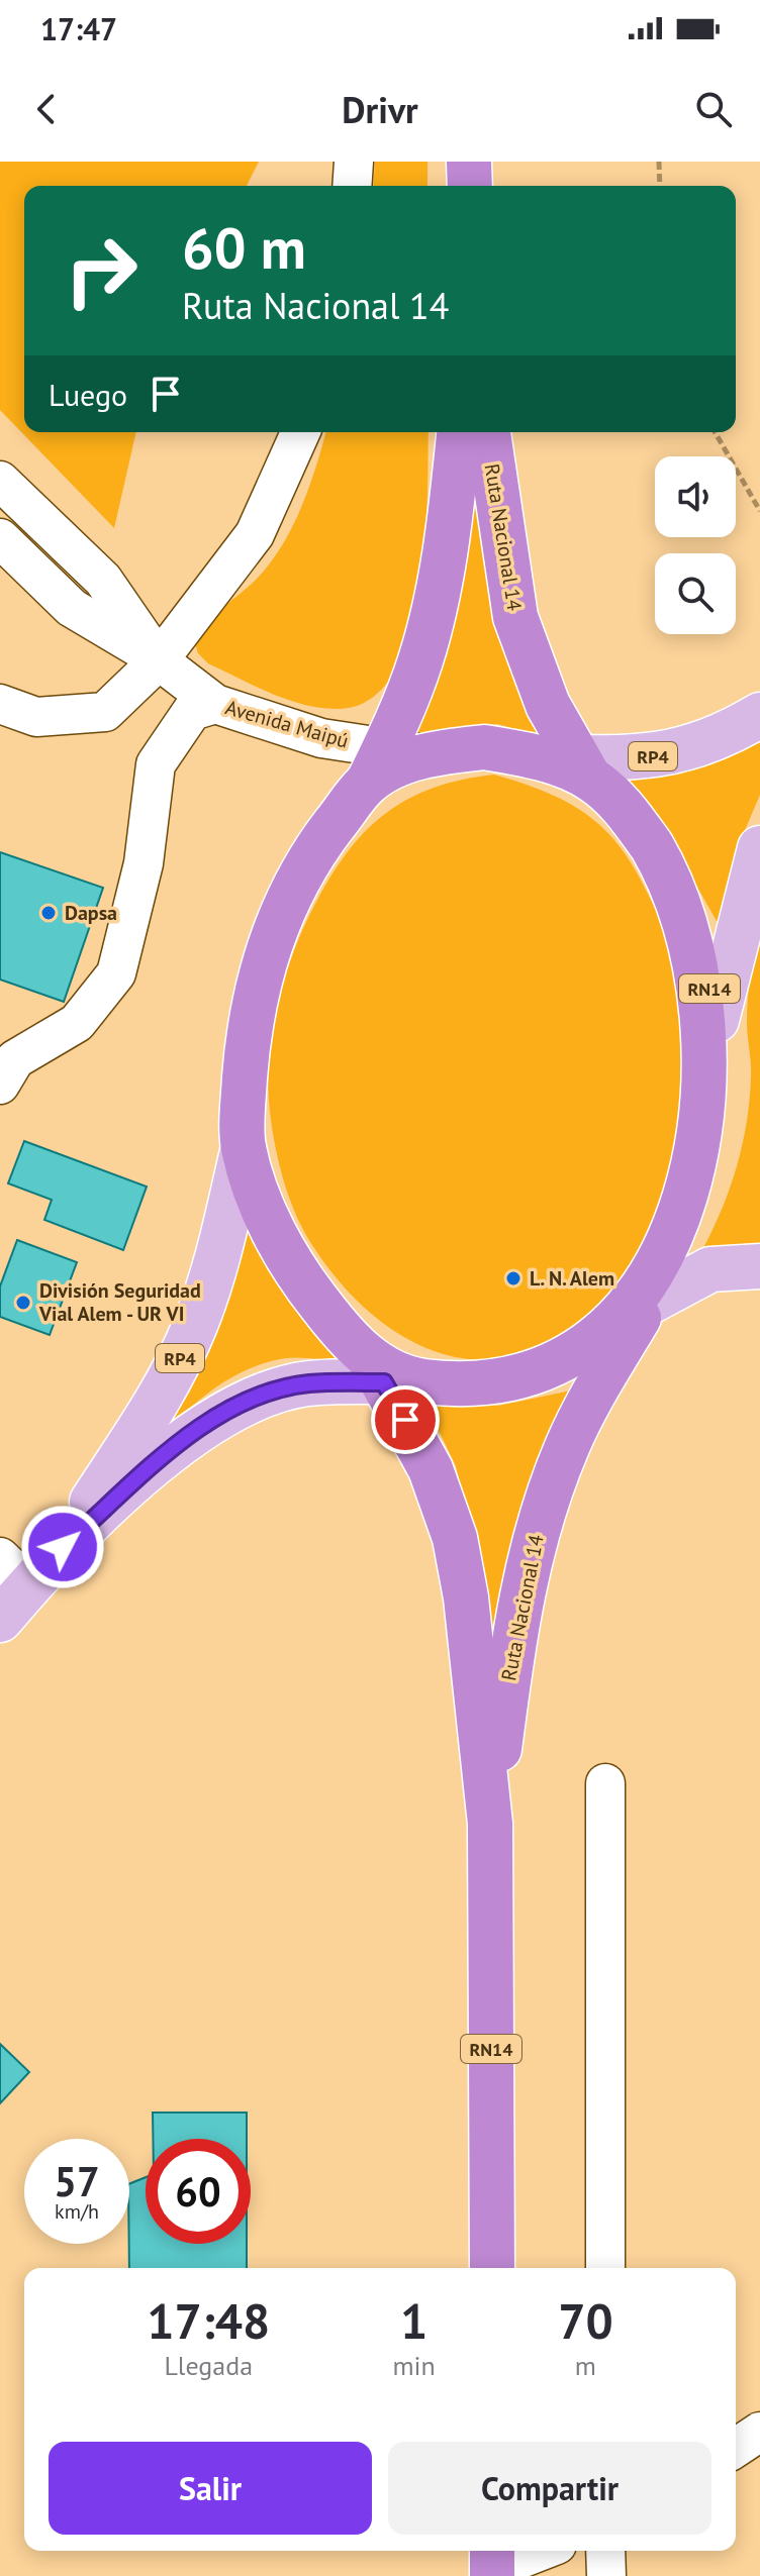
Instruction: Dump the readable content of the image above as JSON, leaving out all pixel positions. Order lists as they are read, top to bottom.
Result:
{
  "streets": {
    "highway": ["Ruta Nacional 14", "RN14"],
    "main road": ["RP4"],
    "street": ["Avenida Maipú"]
  },
  "crossings": [
    ["Ruta Nacional 14", "Avenida Maipú"],
    ["Ruta Nacional 14", "RP4"],
    ["Ruta Nacional 14", "RN14"],
    ["Avenida Maipú", "RN14"],
    ["RP4", "RN14"]
  ],
  "places": ["Dapsa", "L. N. Alem", "División Seguridad Vial Alem - UR VI"],
  "page": {
    "status": "17:47",
    "header": "Drivr",
    "turn": ["60 m", "Ruta Nacional 14"],
    "then": "Luego",
    "speed": "57 km/h",
    "limit": "60",
    "eta": [
      "17:48",
      "Llegada",
      "1",
      "min",
      "70",
      "m"
    ],
    "buttons": ["Salir", "Compartir"]
  }
}
